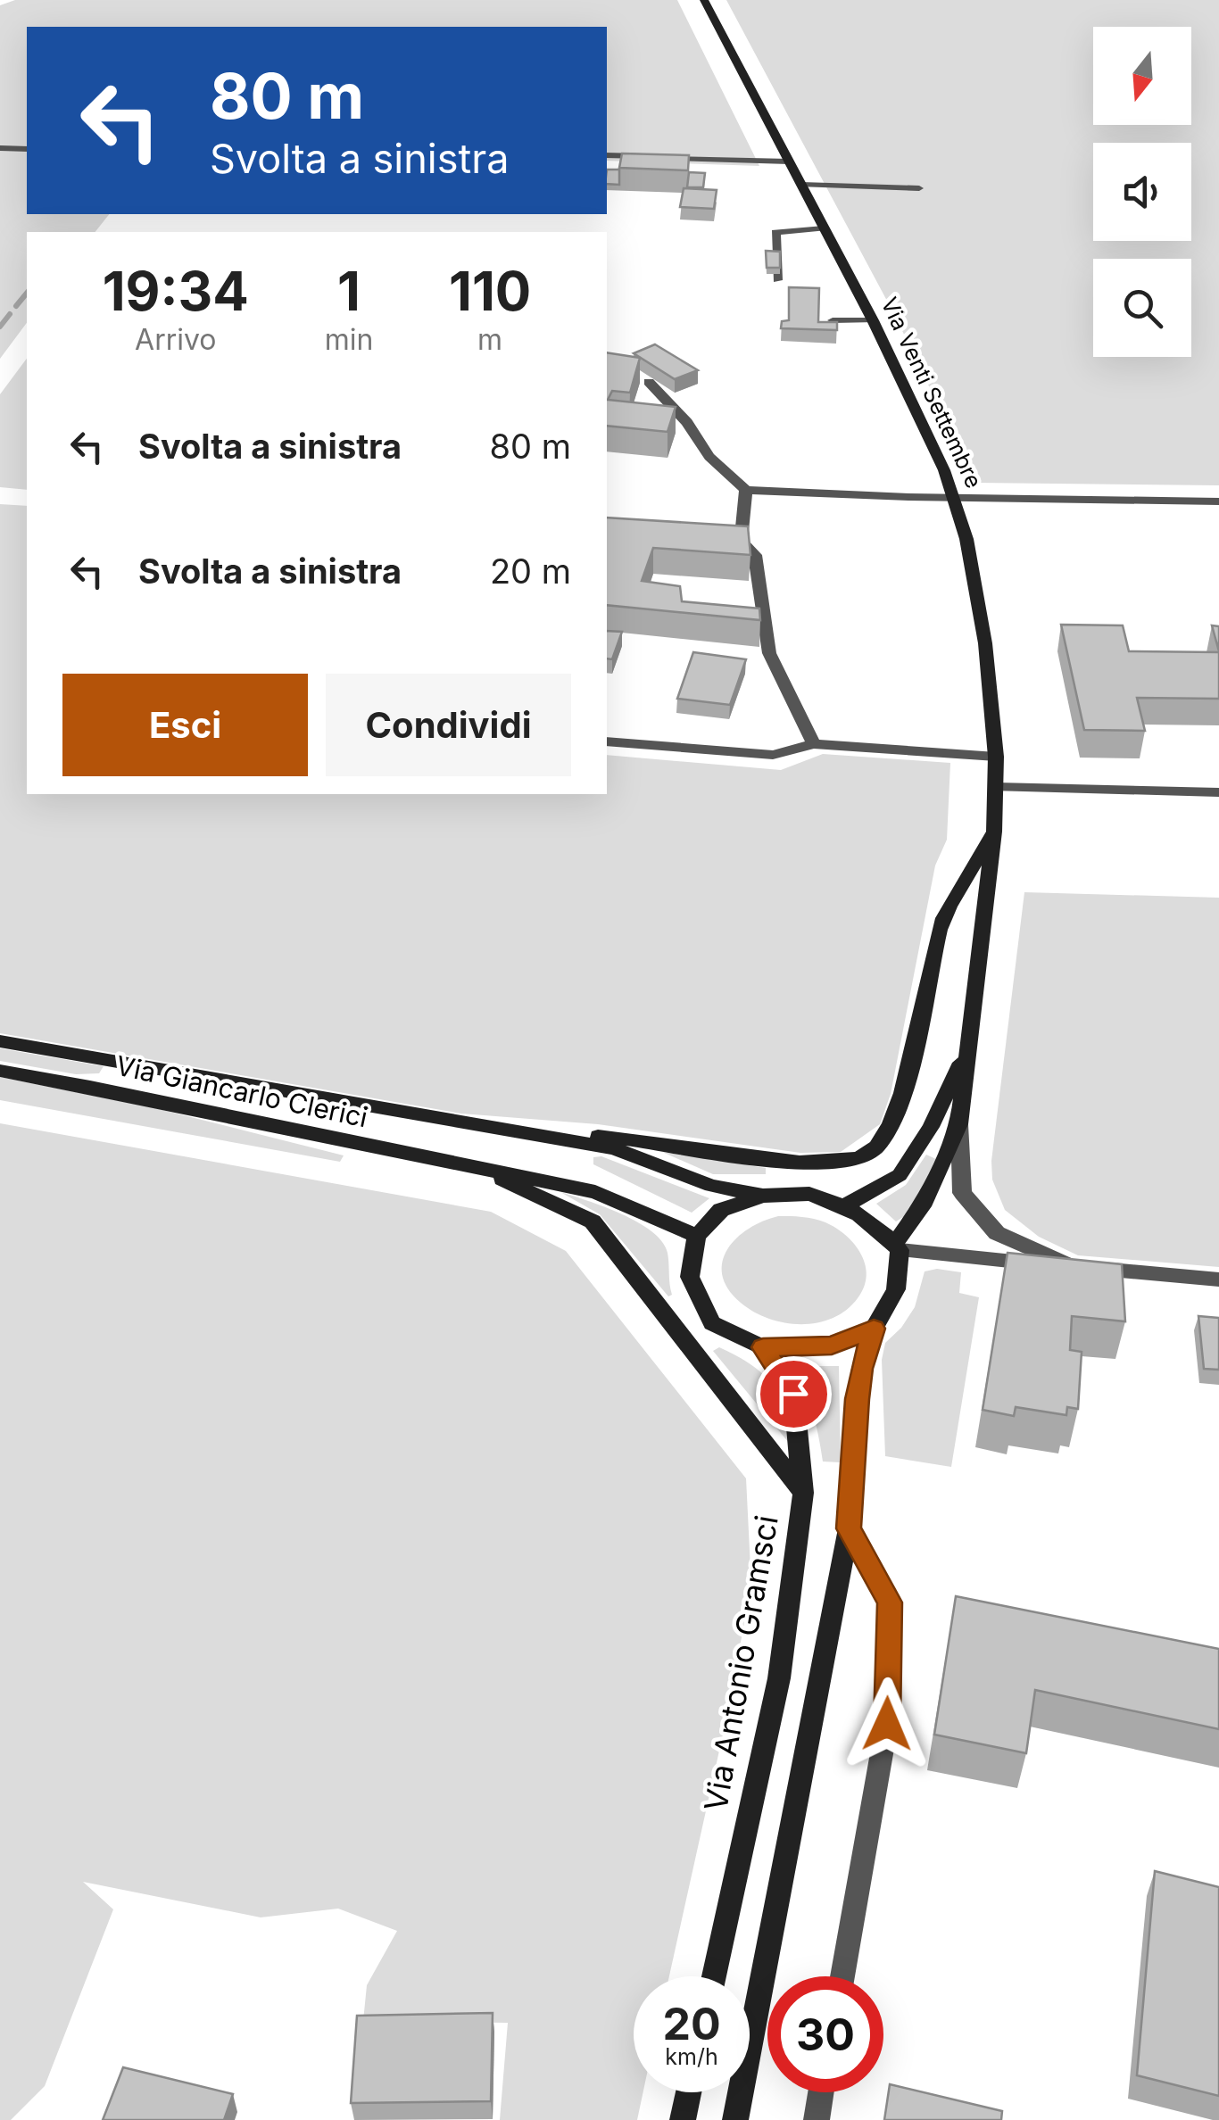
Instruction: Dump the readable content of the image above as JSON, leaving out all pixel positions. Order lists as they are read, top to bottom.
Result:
{
  "streets": {
    "street": ["Via Venti Settembre", "Via Giancarlo Clerici", "Via Antonio Gramsci"]
  },
  "crossings": [
    ["Via Venti Settembre", "Via Giancarlo Clerici"],
    ["Via Venti Settembre", "Via Antonio Gramsci"],
    ["Via Giancarlo Clerici", "Via Antonio Gramsci"]
  ],
  "north": "bottom",
  "page": {
    "turn": ["80 m", "Svolta a sinistra"],
    "eta": [
      "19:34",
      "Arrivo",
      "1",
      "min",
      "110",
      "m"
    ],
    "list": [
      {
        "name": "Svolta a sinistra",
        "value": "80 m"
      },
      {
        "name": "Svolta a sinistra",
        "value": "20 m"
      }
    ],
    "buttons": ["Esci", "Condividi"],
    "speed": "20 km/h",
    "limit": "30"
  }
}
